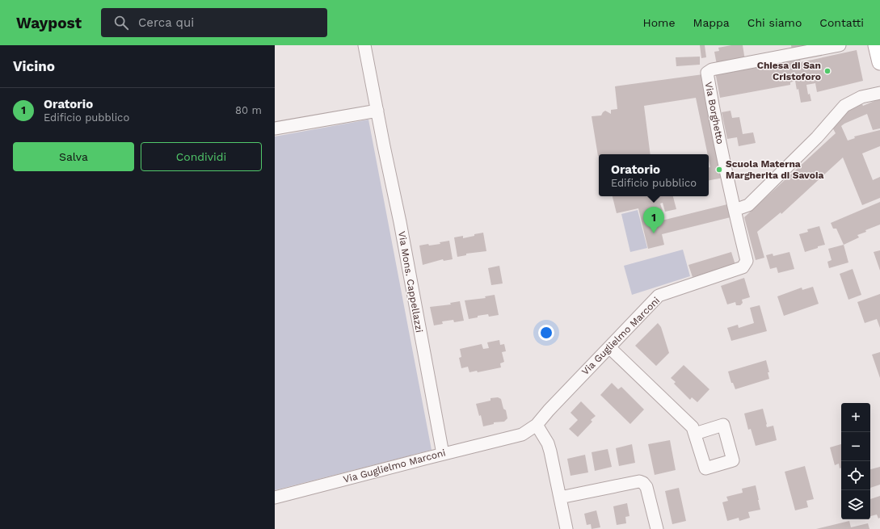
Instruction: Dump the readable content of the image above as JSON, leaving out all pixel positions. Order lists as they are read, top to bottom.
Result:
{
  "streets": {
    "street": ["Via Borghetto", "Via Mons. Cappellazzi", "Via Guglielmo Marconi"]
  },
  "crossings": [
    ["Via Borghetto", "Via Guglielmo Marconi"],
    ["Via Mons. Cappellazzi", "Via Guglielmo Marconi"]
  ],
  "places": ["Chiesa di San Cristoforo", "Scuola Materna Margherita di Savoia"],
  "page": {
    "header": "Waypost",
    "search": "Cerca qui",
    "nav": [
      "Home",
      "Mappa",
      "Chi siamo",
      "Contatti"
    ],
    "heading": "Vicino",
    "list": [
      {
        "mark": "1",
        "name": "Oratorio",
        "note": "Edificio pubblico",
        "value": "80 m"
      }
    ],
    "buttons": ["Salva", "Condividi"],
    "popup": ["Oratorio", "Edificio pubblico"],
    "pins": "1",
    "map_buttons": ["+", "−"]
  }
}
